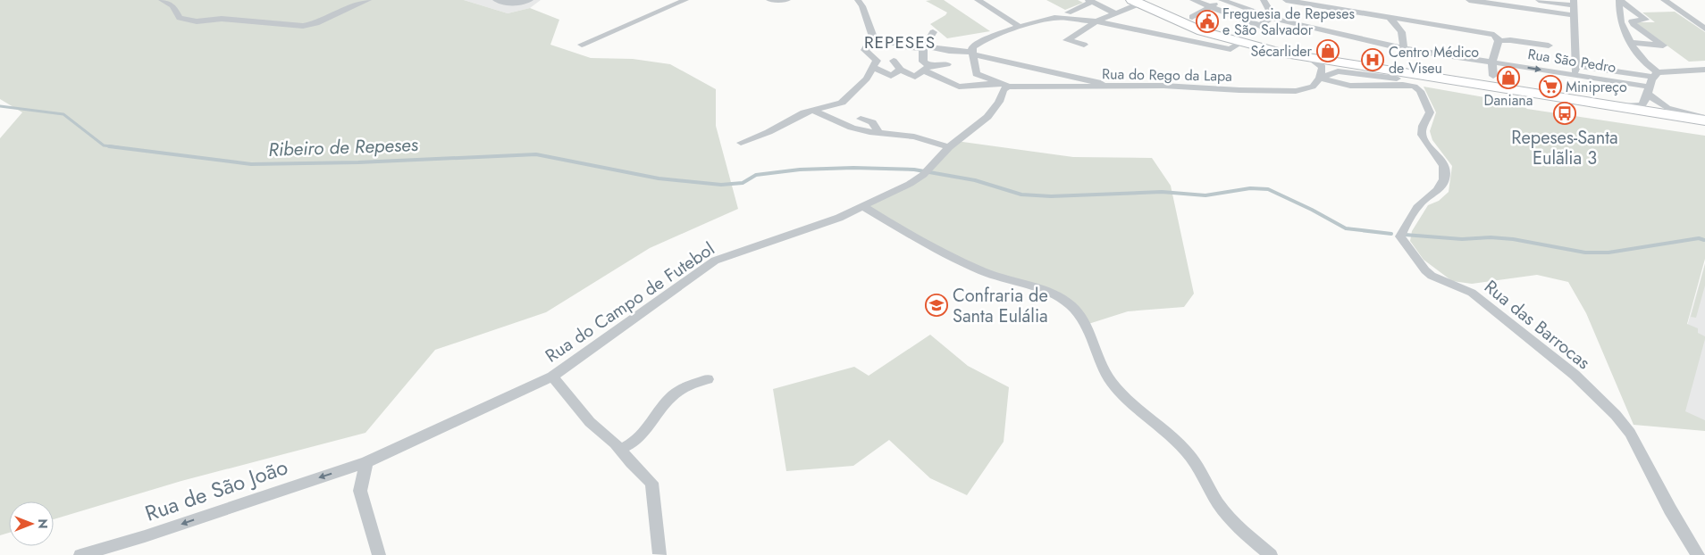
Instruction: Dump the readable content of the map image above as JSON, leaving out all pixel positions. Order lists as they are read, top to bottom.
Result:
{
  "streets": {
    "street": [
      "Rua São Pedro",
      "Rua do Rego da Lapa",
      "Rua do Campo de Futebol",
      "Rua das Barrocas",
      "Rua de São João"
    ]
  },
  "crossings": [
    ["Rua do Rego da Lapa", "Rua do Campo de Futebol"],
    ["Rua do Rego da Lapa", "Rua das Barrocas"],
    ["Rua do Campo de Futebol", "Rua de São João"]
  ],
  "one_way": ["Rua de São João"],
  "districts": ["REPESES"],
  "water": ["Ribeiro de Repeses"],
  "places": {
    "public building": ["Freguesia de Repeses e São Salvador"],
    "shop": ["Sécarlider", "Daniana"],
    "hospital": ["Centro Médico de Viseu"],
    "supermarket": ["Minipreço"],
    "bus stop": ["Repeses-Santa Eulãlia 3"],
    "school or university": ["Confraria de Santa Eulália"]
  },
  "north": "right"
}
